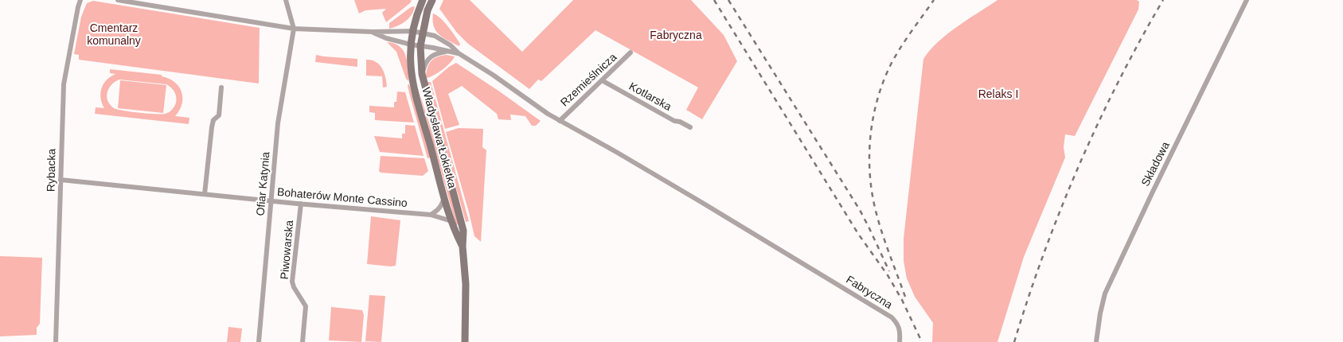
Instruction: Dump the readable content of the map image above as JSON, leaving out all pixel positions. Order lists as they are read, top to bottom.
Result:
{
  "streets": {
    "main road": ["Władysława Łokietka"],
    "street": [
      "Rzemieślnicza",
      "Kotlarska",
      "Składowa",
      "Rybacka",
      "Ofiar Katynia",
      "Bohaterów Monte Cassino",
      "Piwowarska",
      "Fabryczna"
    ]
  },
  "crossings": [
    ["Rzemieślnicza", "Kotlarska"],
    ["Rzemieślnicza", "Fabryczna"],
    ["Władysława Łokietka", "Bohaterów Monte Cassino"],
    ["Władysława Łokietka", "Fabryczna"],
    ["Rybacka", "Bohaterów Monte Cassino"],
    ["Ofiar Katynia", "Bohaterów Monte Cassino"],
    ["Ofiar Katynia", "Fabryczna"],
    ["Bohaterów Monte Cassino", "Piwowarska"]
  ],
  "parks": ["Cmentarz komunalny", "Fabryczna", "Relaks I"]
}
